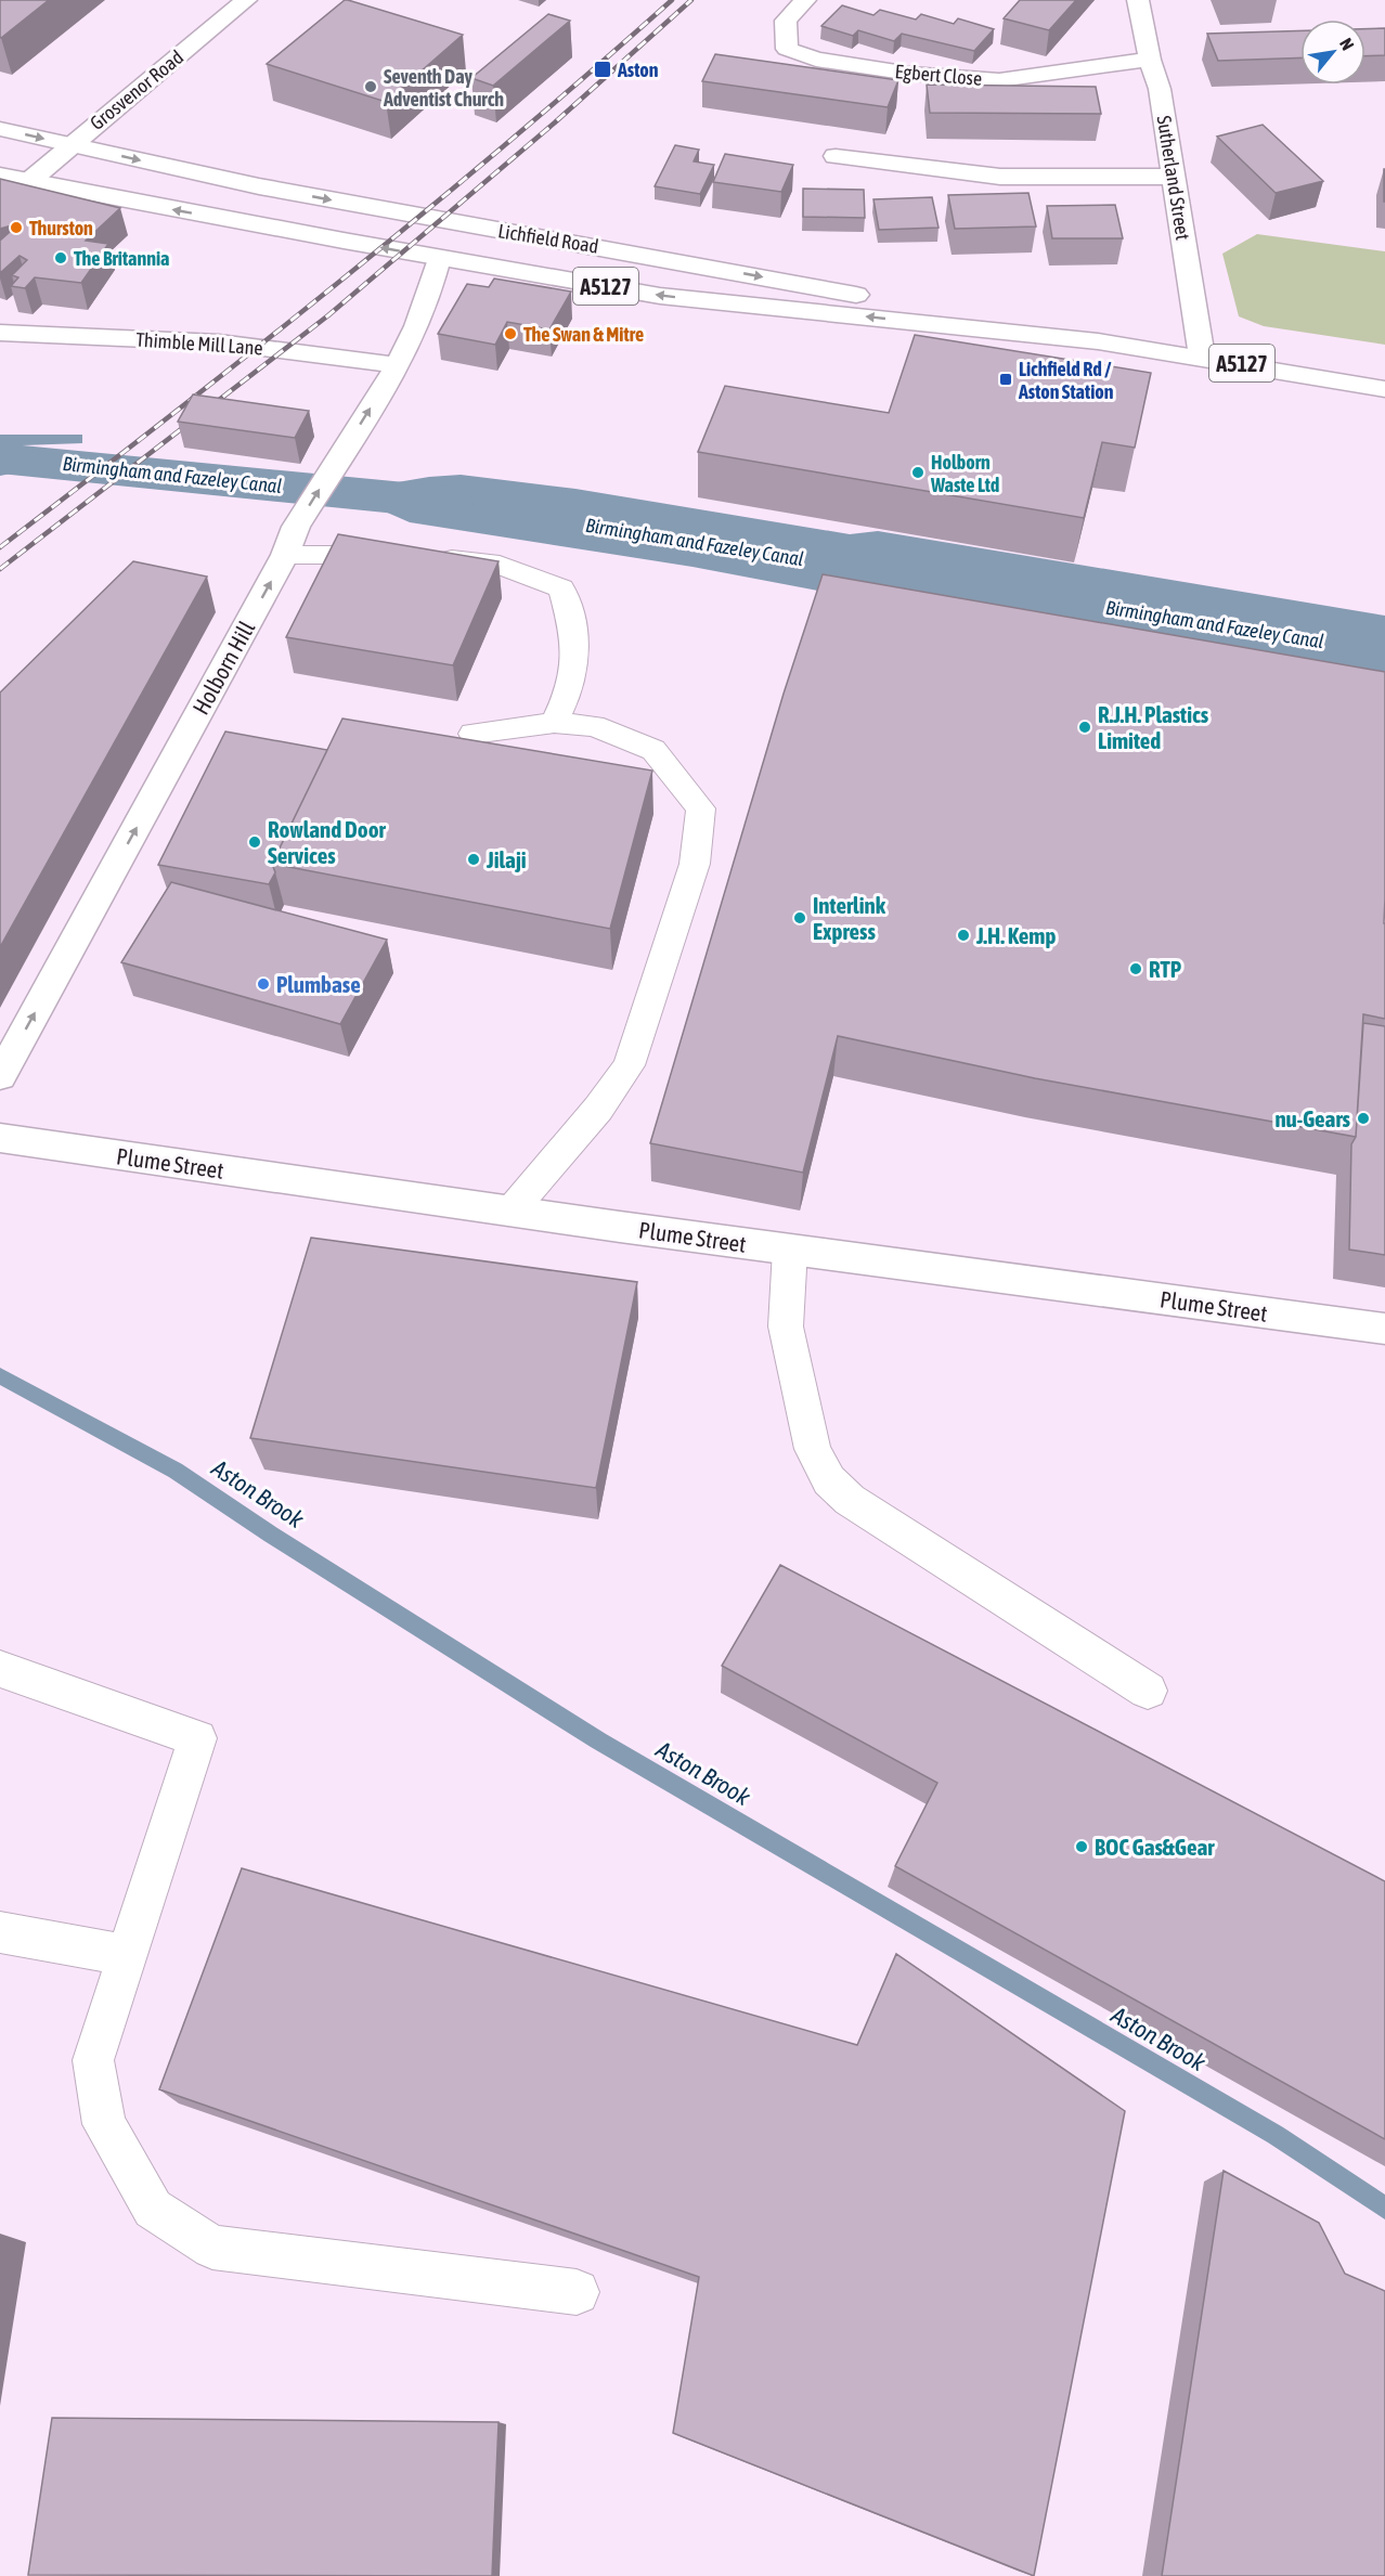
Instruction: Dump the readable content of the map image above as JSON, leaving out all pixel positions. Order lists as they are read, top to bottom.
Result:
{
  "streets": {
    "street": [
      "Egbert Close",
      "Grosvenor Road",
      "Sutherland Street",
      "Lichfield Road",
      "A5127",
      "Thimble Mill Lane",
      "Holborn Hill",
      "Plume Street"
    ]
  },
  "crossings": [
    ["Egbert Close", "Sutherland Street"],
    ["Grosvenor Road", "Lichfield Road"],
    ["Sutherland Street", "Lichfield Road"],
    ["Lichfield Road", "Holborn Hill"],
    ["Thimble Mill Lane", "Holborn Hill"]
  ],
  "one_way": ["Holborn Hill"],
  "water": ["Birmingham and Fazeley Canal", "Aston Brook"],
  "places": {
    "transit": ["Aston", "Lichfield Rd / Aston Station"],
    "other": [
      "Seventh Day Adventist Church",
      "Thurston",
      "The Britannia",
      "The Swan & Mitre",
      "Holborn Waste Ltd",
      "R.J.H. Plastics Limited",
      "Rowland Door Services",
      "Jilaji",
      "Interlink Express",
      "J.H. Kemp",
      "RTP",
      "Plumbase",
      "nu-Gears",
      "BOC Gas&Gear"
    ]
  },
  "north": "top right"
}
